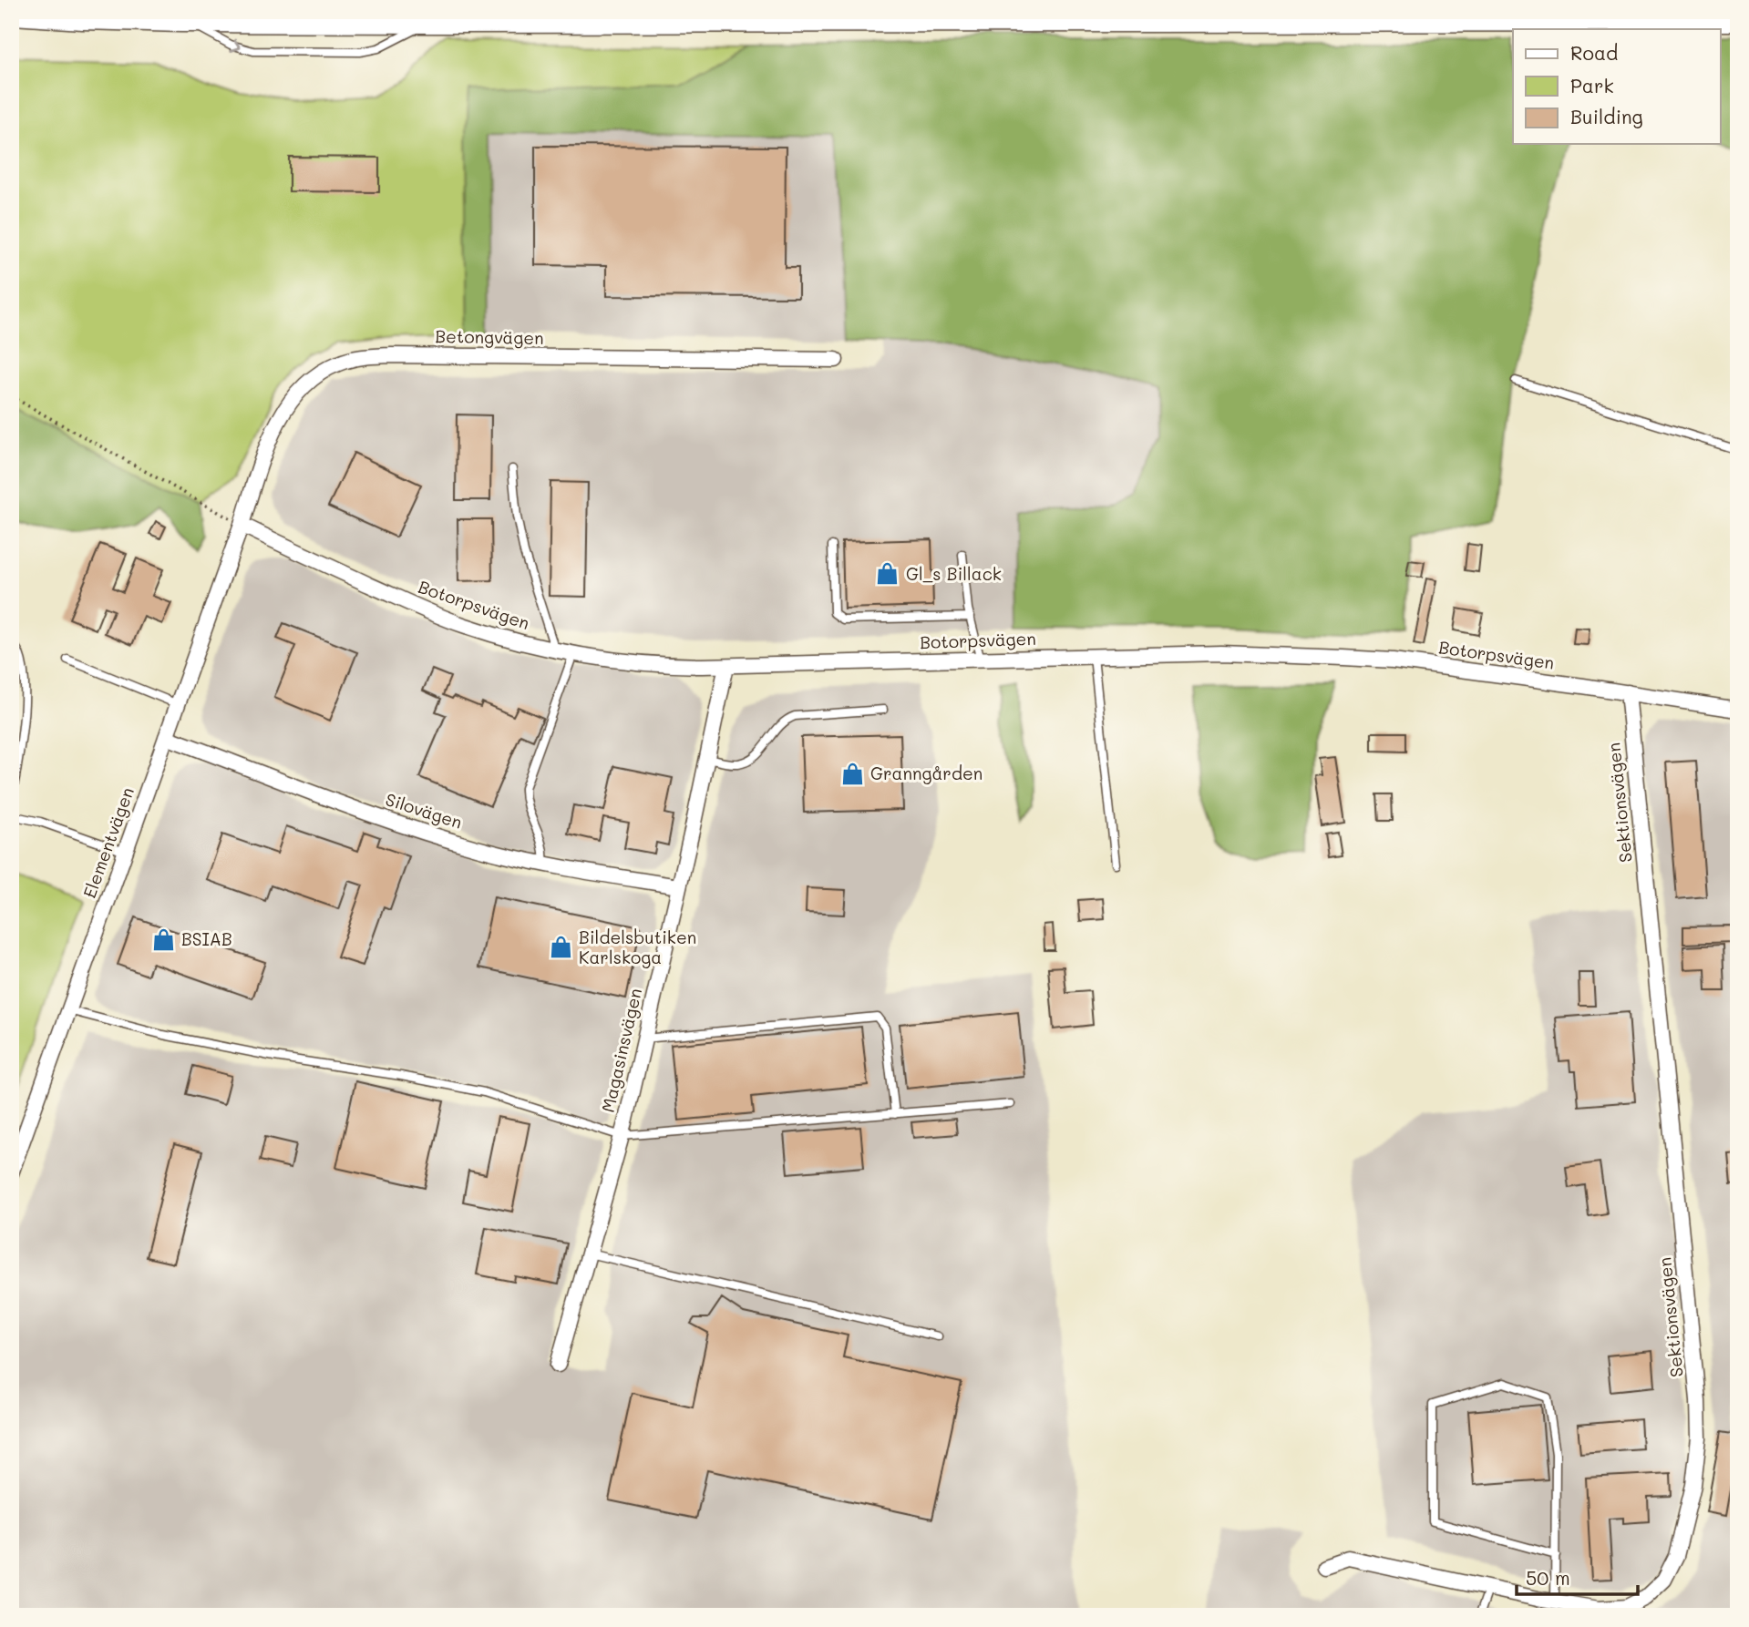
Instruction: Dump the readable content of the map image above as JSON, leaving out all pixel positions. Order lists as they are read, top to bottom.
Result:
{
  "streets": {
    "street": [
      "Betongvägen",
      "Botorpsvägen",
      "Sektionsvägen",
      "Silovägen",
      "Elementvägen",
      "Magasinsvägen"
    ]
  },
  "crossings": [
    ["Betongvägen", "Botorpsvägen"],
    ["Betongvägen", "Elementvägen"],
    ["Botorpsvägen", "Sektionsvägen"],
    ["Botorpsvägen", "Elementvägen"],
    ["Botorpsvägen", "Magasinsvägen"],
    ["Silovägen", "Elementvägen"],
    ["Silovägen", "Magasinsvägen"]
  ],
  "places": {
    "shop": [
      "Gl_s Billack",
      "Granngården",
      "BSIAB",
      "Bildelsbutiken Karlskoga"
    ]
  },
  "legend": ["Road", "Park", "Building"],
  "scale_bar": "50 m"
}
